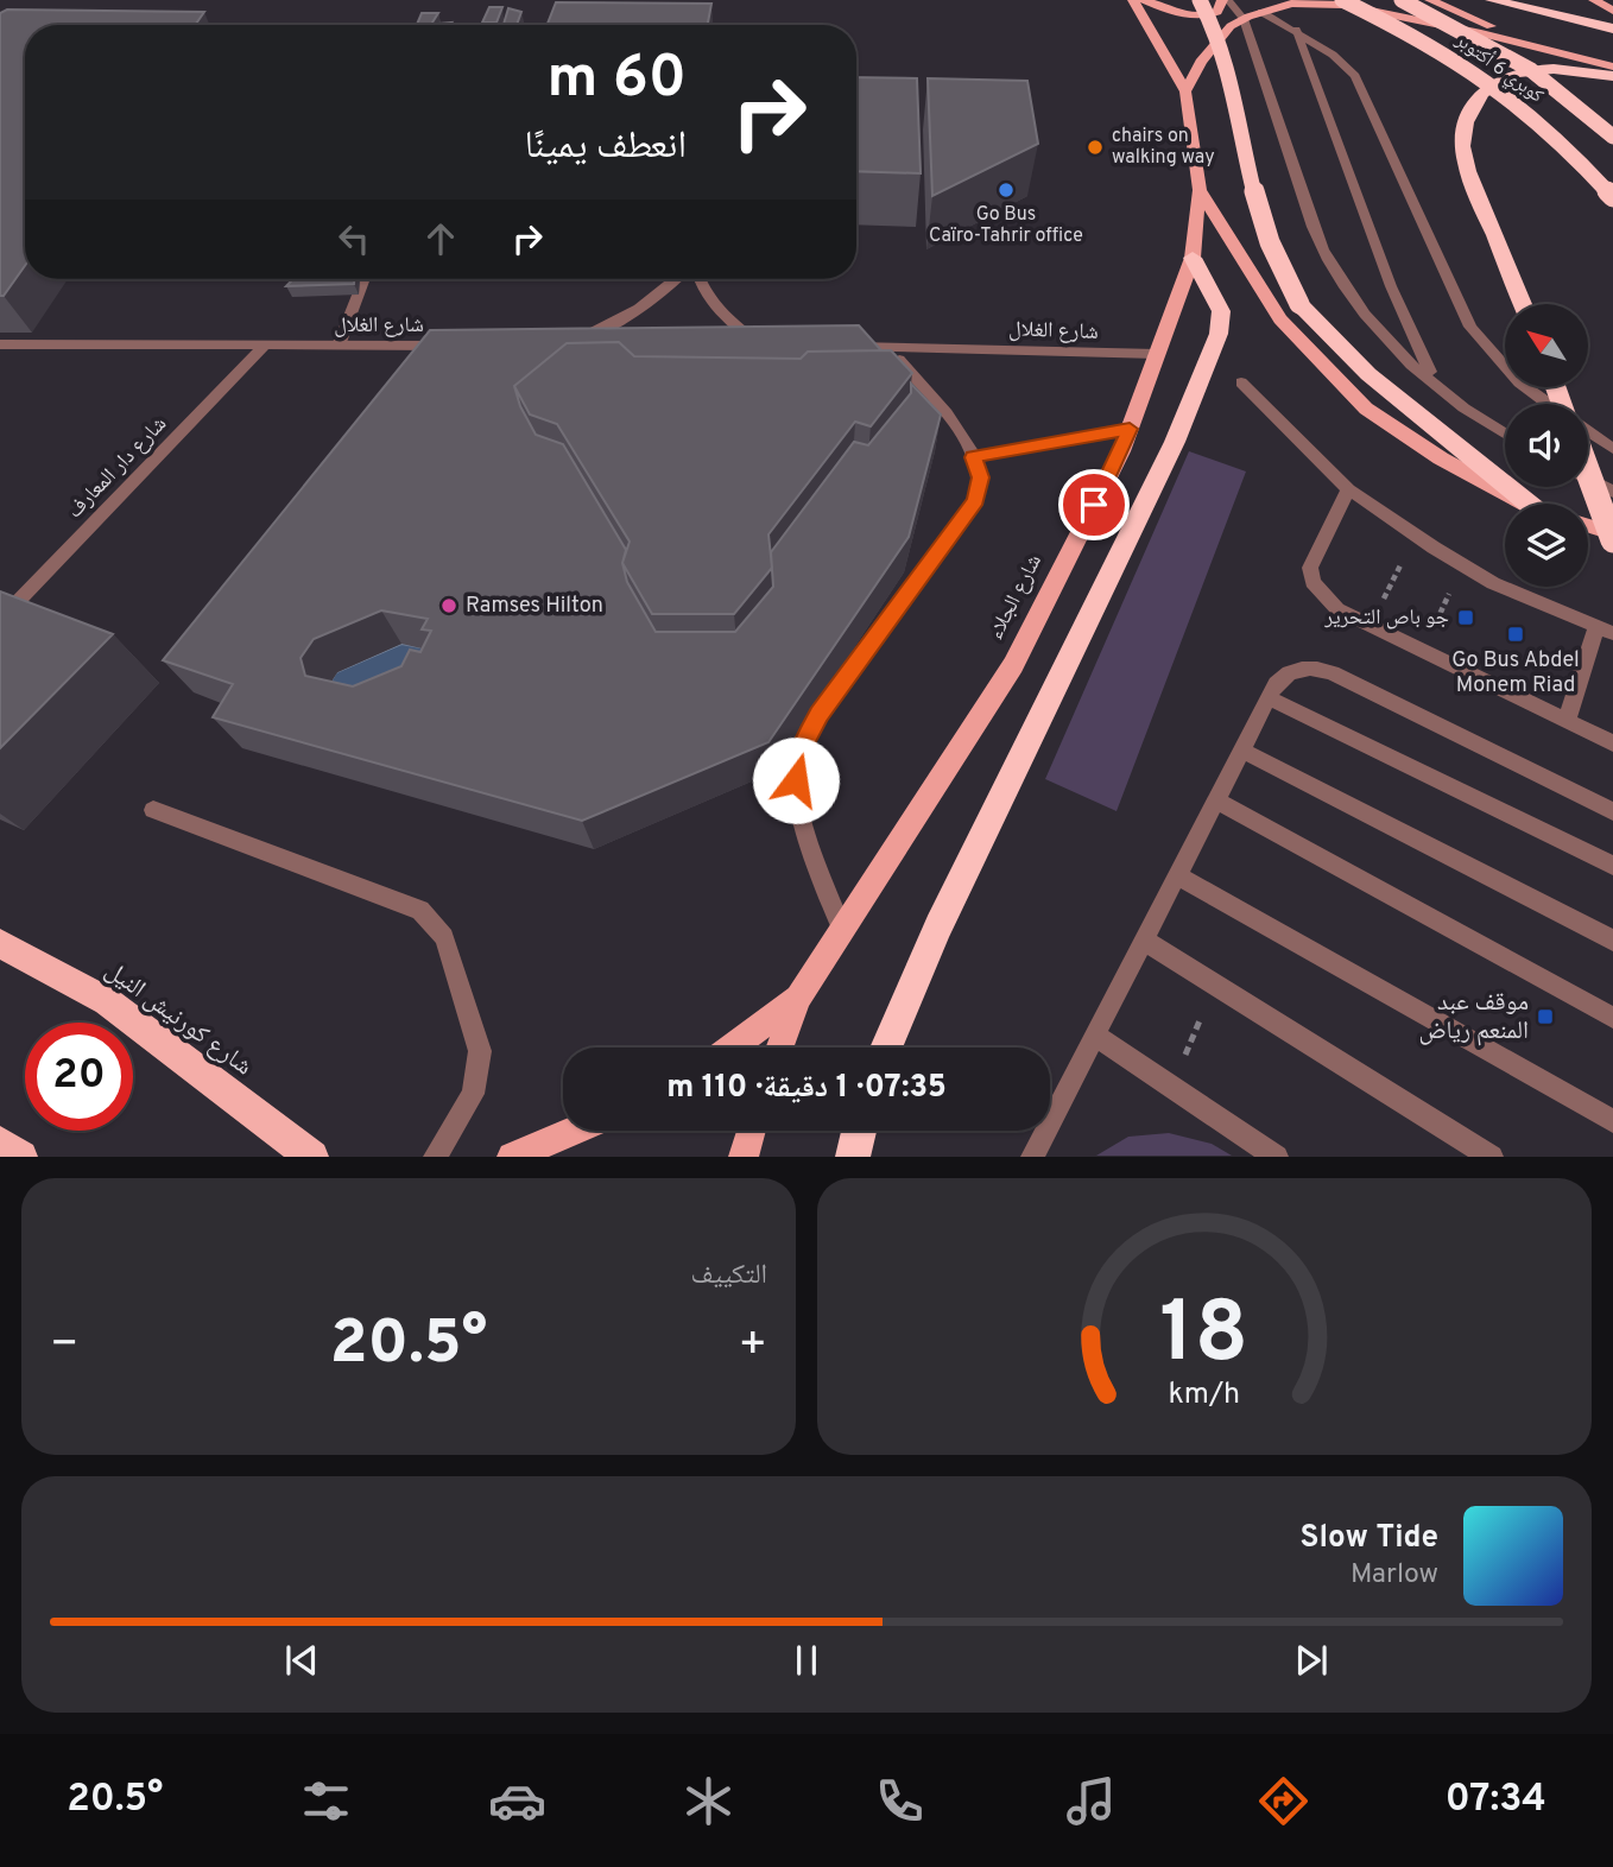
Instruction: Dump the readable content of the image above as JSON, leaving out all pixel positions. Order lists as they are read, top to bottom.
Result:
{
  "streets": {
    "highway": ["كوبري 6 أكتوبر", "شارع كورنيش النيل"],
    "main road": ["شارع الجلاء"],
    "street": ["شارع الغلال", "شارع دار المعارف"]
  },
  "crossings": [
    ["شارع الغلال", "شارع دار المعارف"],
    ["شارع الغلال", "شارع الجلاء"]
  ],
  "places": {
    "other": ["chairs on walking way", "Go Bus Caïro-Tahrir office", "Ramses Hilton"],
    "transit": ["جو باص التحرير", "Go Bus Abdel Monem Riad", "موقف عبد المنعم رياض"]
  },
  "north": "top left",
  "page": {
    "turn": ["60 m", "انعطف يمينًا"],
    "limit": "20",
    "trip": "07:35 · 1 دقيقة · 110 m",
    "tile": "التكييف",
    "heat": ["−", "20.5°", "+"],
    "song": ["Slow Tide", "Marlow"],
    "tabs": ["07:34", "20.5°"],
    "gauge": ["18", "km/h"]
  }
}
